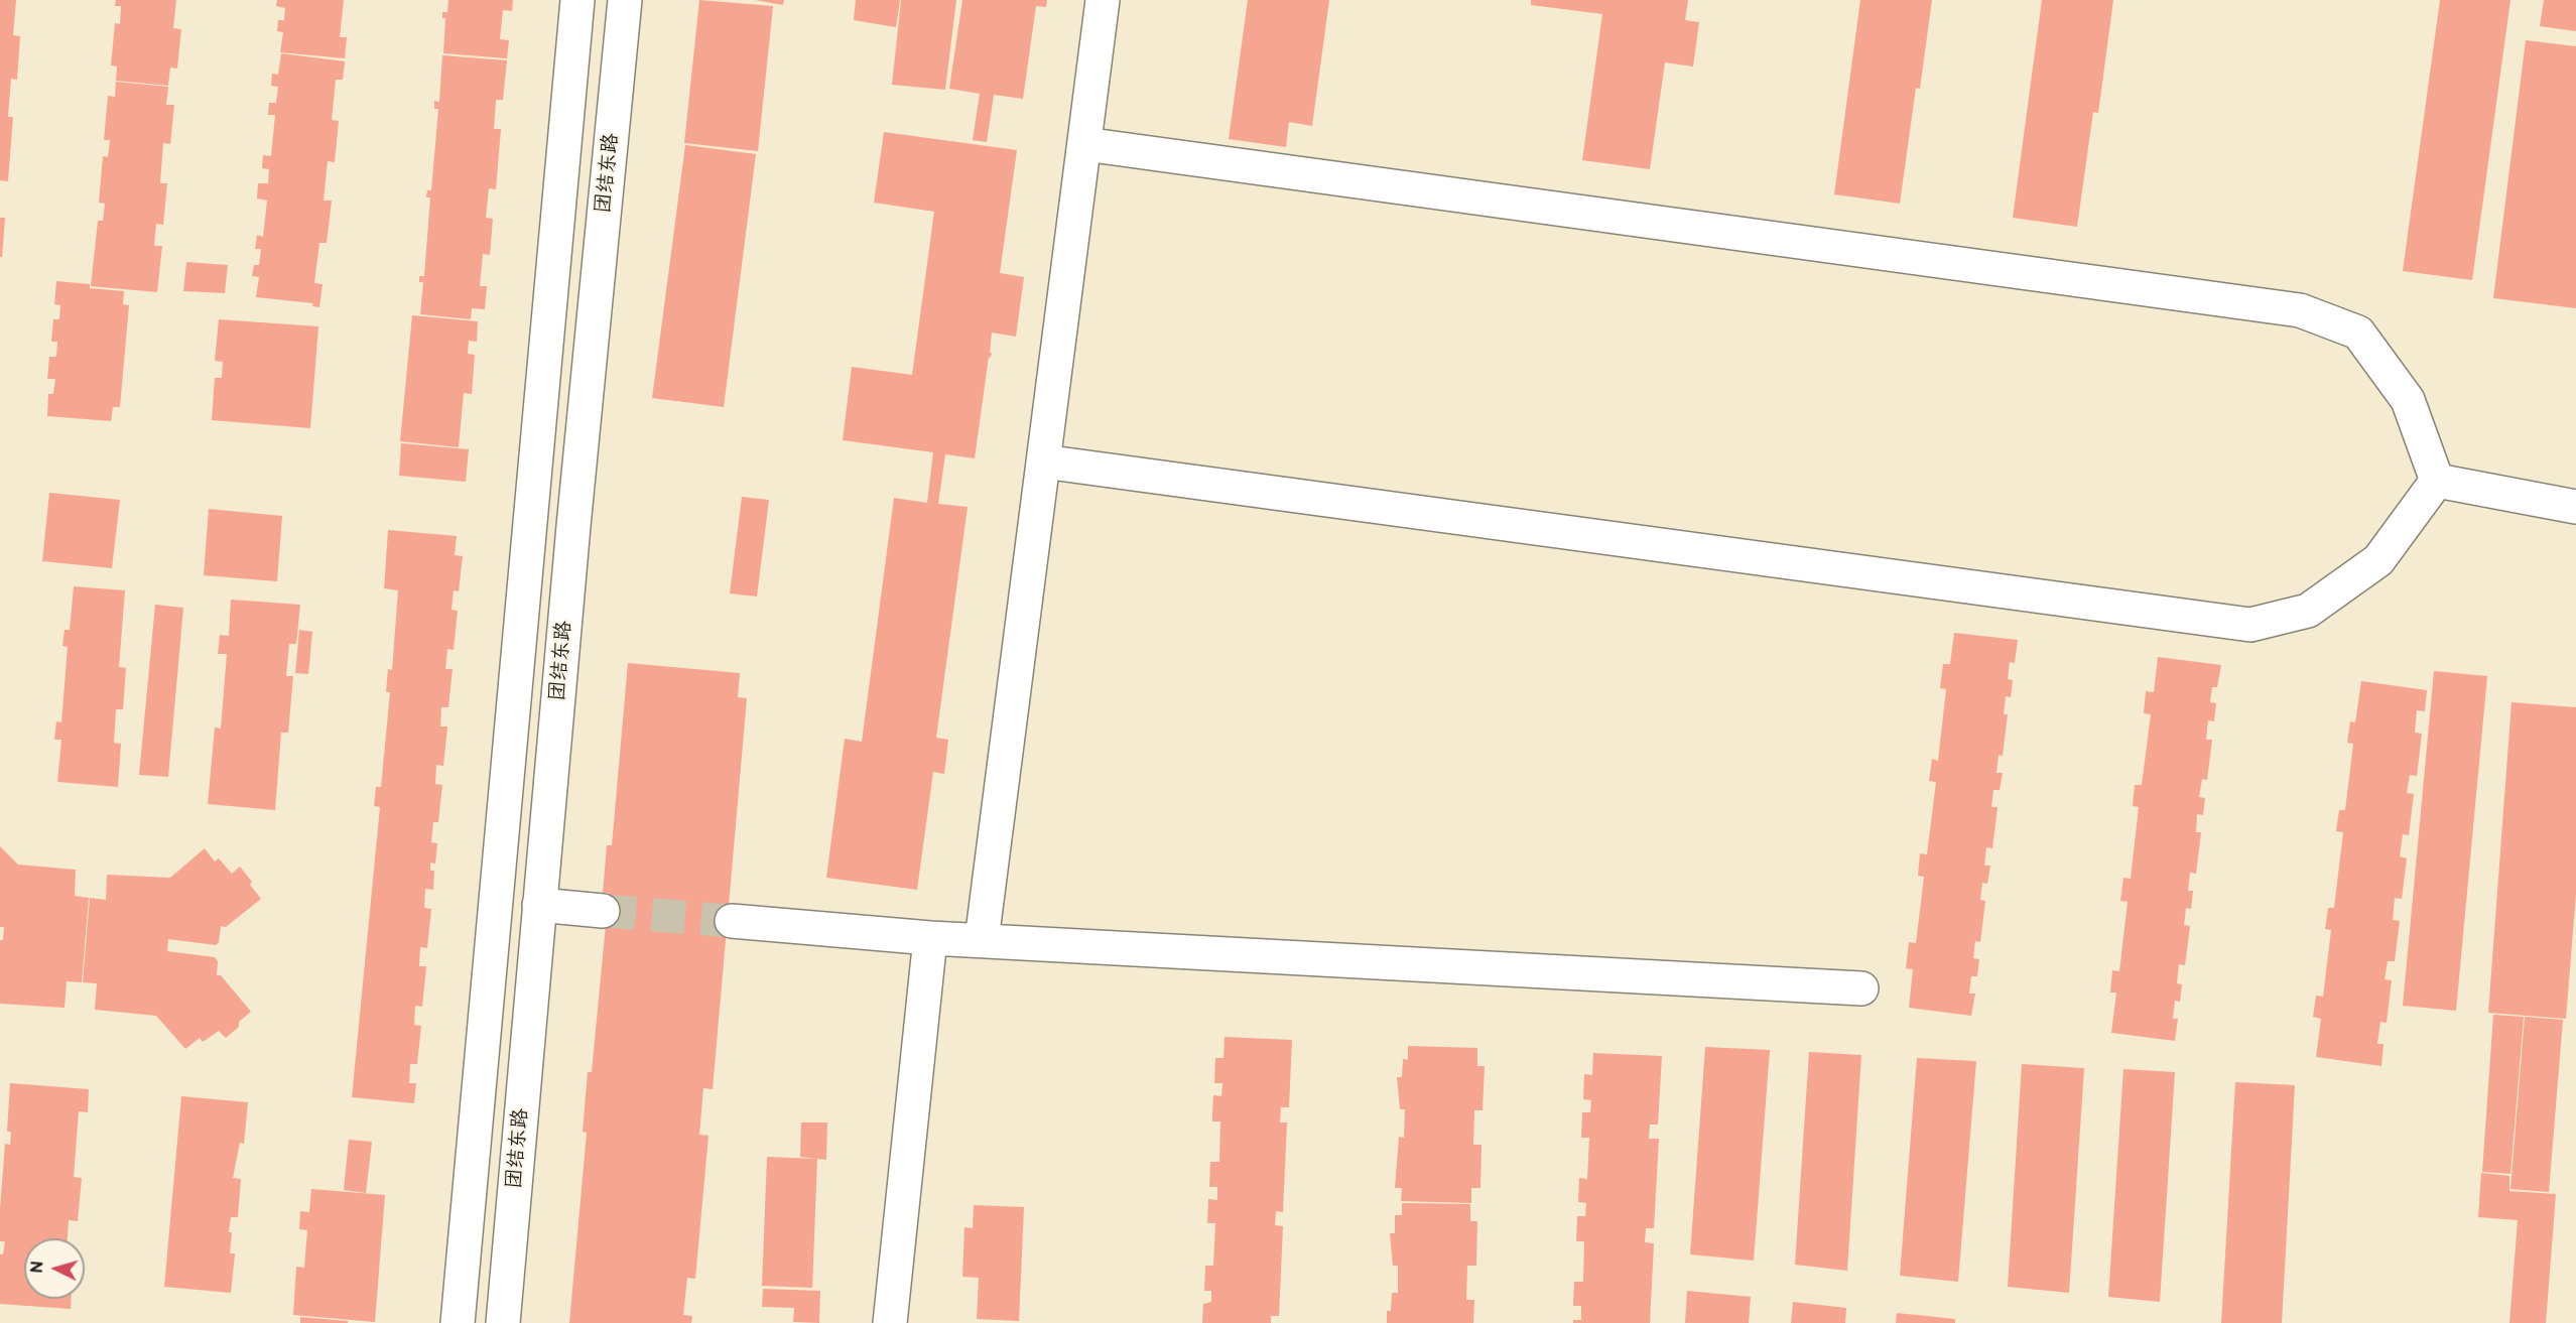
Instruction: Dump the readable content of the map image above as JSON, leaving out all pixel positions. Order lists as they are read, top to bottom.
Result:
{
  "streets": {
    "street": ["团结东路"]
  },
  "north": "left"
}
